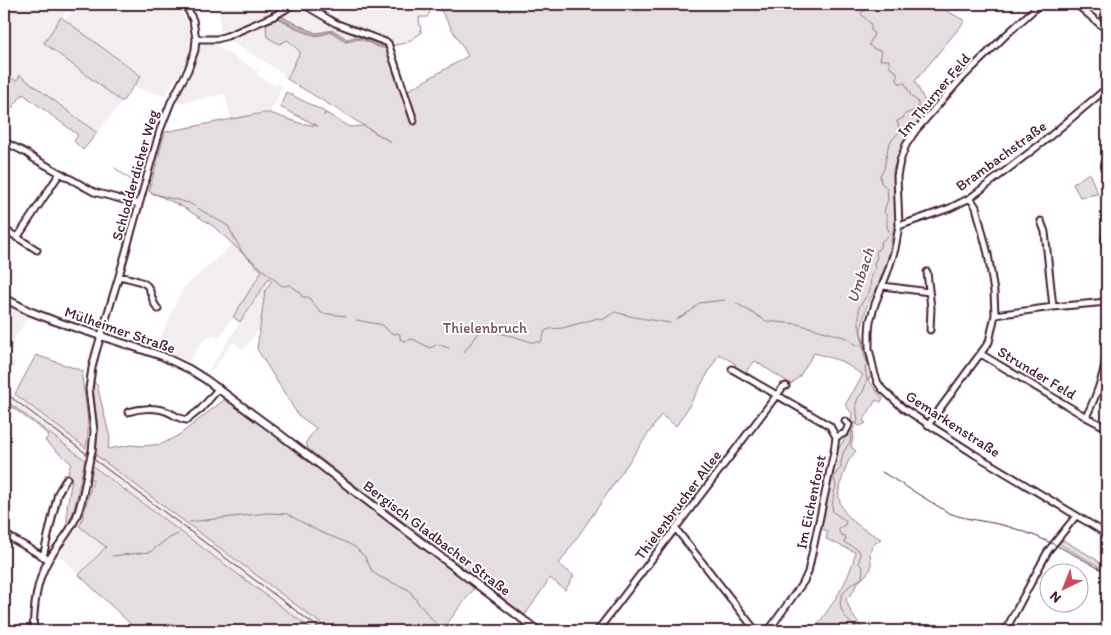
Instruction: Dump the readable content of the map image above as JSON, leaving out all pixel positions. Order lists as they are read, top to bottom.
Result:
{
  "streets": {
    "main road": ["Mülheimer Straße", "Bergisch Gladbacher Straße"],
    "street": [
      "Im Thurner Feld",
      "Brambachstraße",
      "Schlodderdicher Weg",
      "Strunder Feld",
      "Gemarkenstraße",
      "Im Eichenforst",
      "Thielenbrucher Allee"
    ]
  },
  "crossings": [
    ["Im Thurner Feld", "Brambachstraße"],
    ["Im Thurner Feld", "Gemarkenstraße"],
    ["Brambachstraße", "Gemarkenstraße"],
    ["Schlodderdicher Weg", "Mülheimer Straße"],
    ["Mülheimer Straße", "Bergisch Gladbacher Straße"],
    ["Im Eichenforst", "Thielenbrucher Allee"]
  ],
  "water": ["Umbach"],
  "parks": ["Thielenbruch"],
  "north": "bottom left"
}
